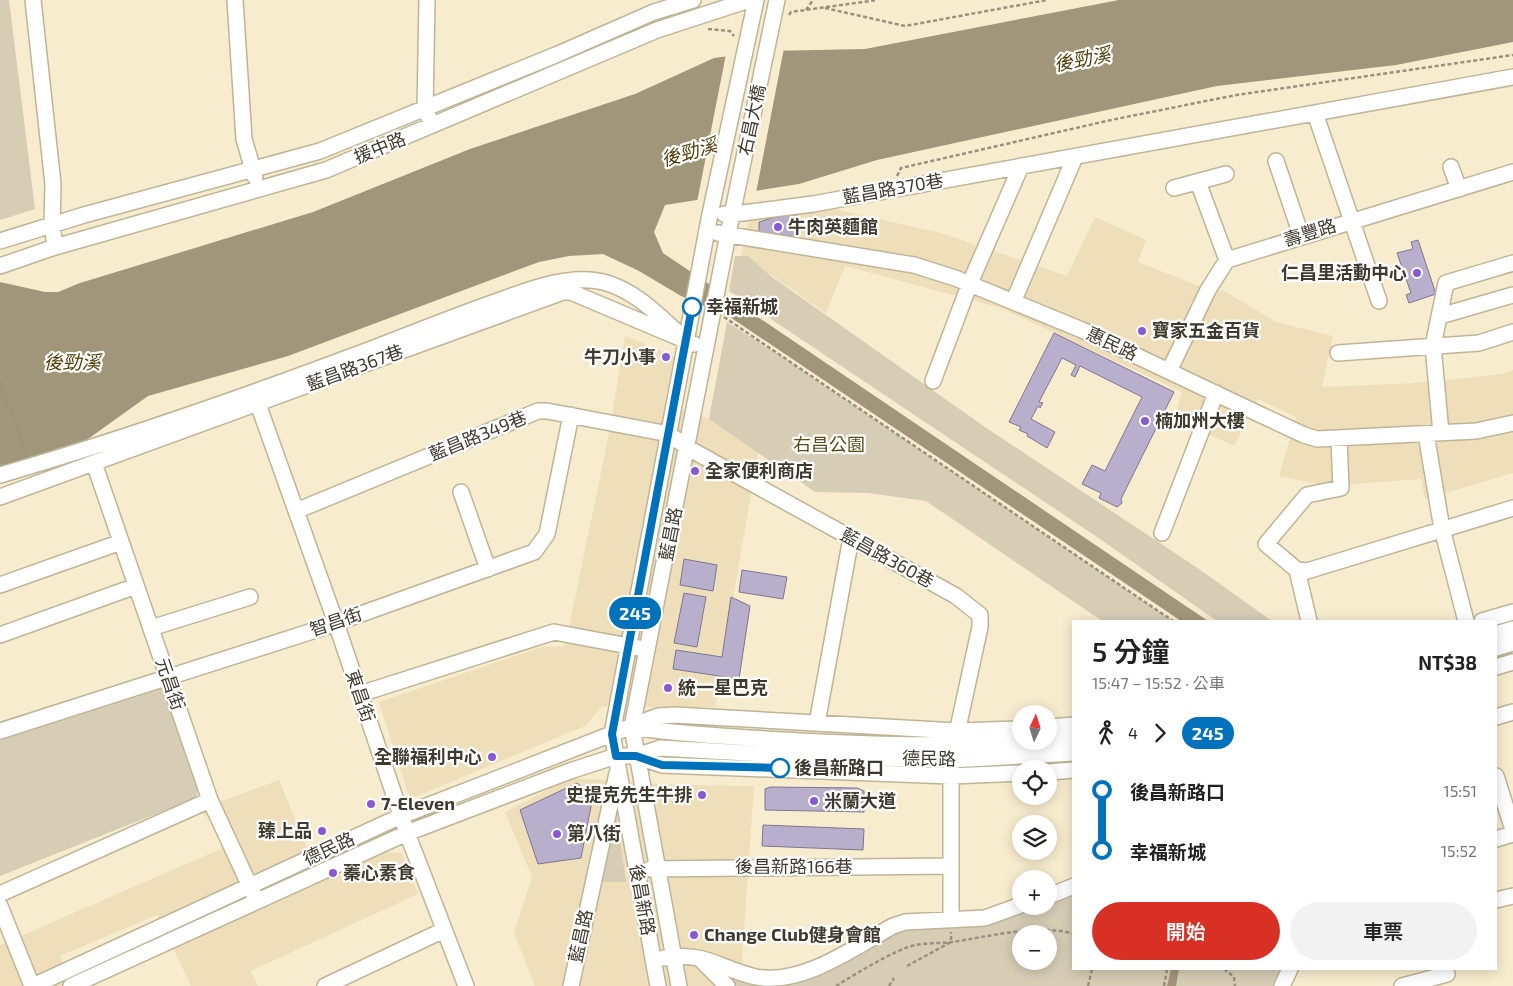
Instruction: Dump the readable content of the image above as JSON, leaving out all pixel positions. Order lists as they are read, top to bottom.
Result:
{
  "streets": {
    "street": [
      "右昌大橋",
      "援中路",
      "藍昌路370巷",
      "壽豐路",
      "惠民路",
      "藍昌路367巷",
      "藍昌路349巷",
      "藍昌路",
      "藍昌路360巷",
      "智昌街",
      "元昌街",
      "東昌街",
      "德民路",
      "後昌新路166巷",
      "後昌新路"
    ]
  },
  "crossings": [
    ["右昌大橋", "藍昌路370巷"],
    ["惠民路", "藍昌路"],
    ["藍昌路367巷", "藍昌路"],
    ["藍昌路367巷", "元昌街"],
    ["藍昌路367巷", "東昌街"],
    ["藍昌路349巷", "藍昌路"],
    ["藍昌路349巷", "藍昌路360巷"],
    ["藍昌路349巷", "智昌街"],
    ["藍昌路349巷", "東昌街"],
    ["藍昌路", "藍昌路360巷"],
    ["藍昌路", "德民路"],
    ["藍昌路", "後昌新路"],
    ["藍昌路360巷", "德民路"],
    ["智昌街", "元昌街"],
    ["智昌街", "東昌街"],
    ["元昌街", "德民路"],
    ["東昌街", "德民路"],
    ["德民路", "後昌新路"],
    ["後昌新路166巷", "後昌新路"]
  ],
  "water": ["後勁溪"],
  "parks": ["右昌公園"],
  "places": [
    "牛肉英麵館",
    "仁昌里活動中心",
    "幸福新城",
    "寶家五金百貨",
    "牛刀小事",
    "楠加州大樓",
    "全家便利商店",
    "統一星巴克",
    "全聯福利中心",
    "後昌新路口",
    "史提克先生牛排",
    "米蘭大道",
    "7-Eleven",
    "臻上品",
    "第八街",
    "蓁心素食",
    "Change Club健身會館"
  ],
  "lines": ["bus line 245"],
  "north": "top",
  "page": {
    "on_map": "245",
    "heading": ["5 分鐘", "15:47 – 15:52 · 公車", "NT$38"],
    "map_buttons": ["+", "−"],
    "legs": ["4", "245"],
    "list": [
      {
        "name": "後昌新路口",
        "value": "15:51"
      },
      {
        "name": "幸福新城",
        "value": "15:52"
      }
    ],
    "buttons": ["開始", "車票"]
  }
}
